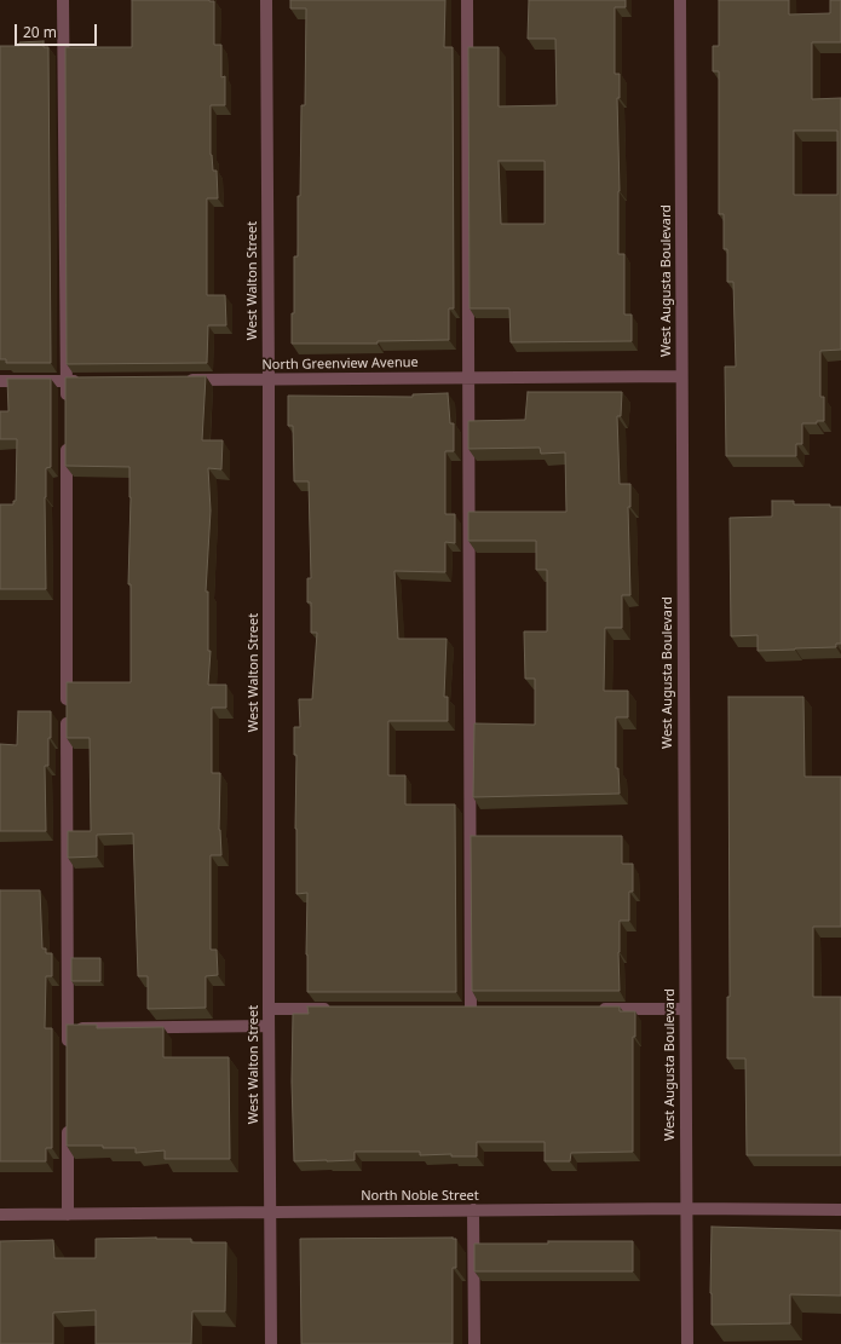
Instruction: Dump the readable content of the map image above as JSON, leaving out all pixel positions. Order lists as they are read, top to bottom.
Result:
{
  "streets": {
    "street": [
      "West Walton Street",
      "West Augusta Boulevard",
      "North Greenview Avenue",
      "North Noble Street"
    ]
  },
  "crossings": [
    ["West Walton Street", "North Greenview Avenue"],
    ["West Walton Street", "North Noble Street"],
    ["West Augusta Boulevard", "North Greenview Avenue"],
    ["West Augusta Boulevard", "North Noble Street"]
  ],
  "scale_bar": "20 m"
}
